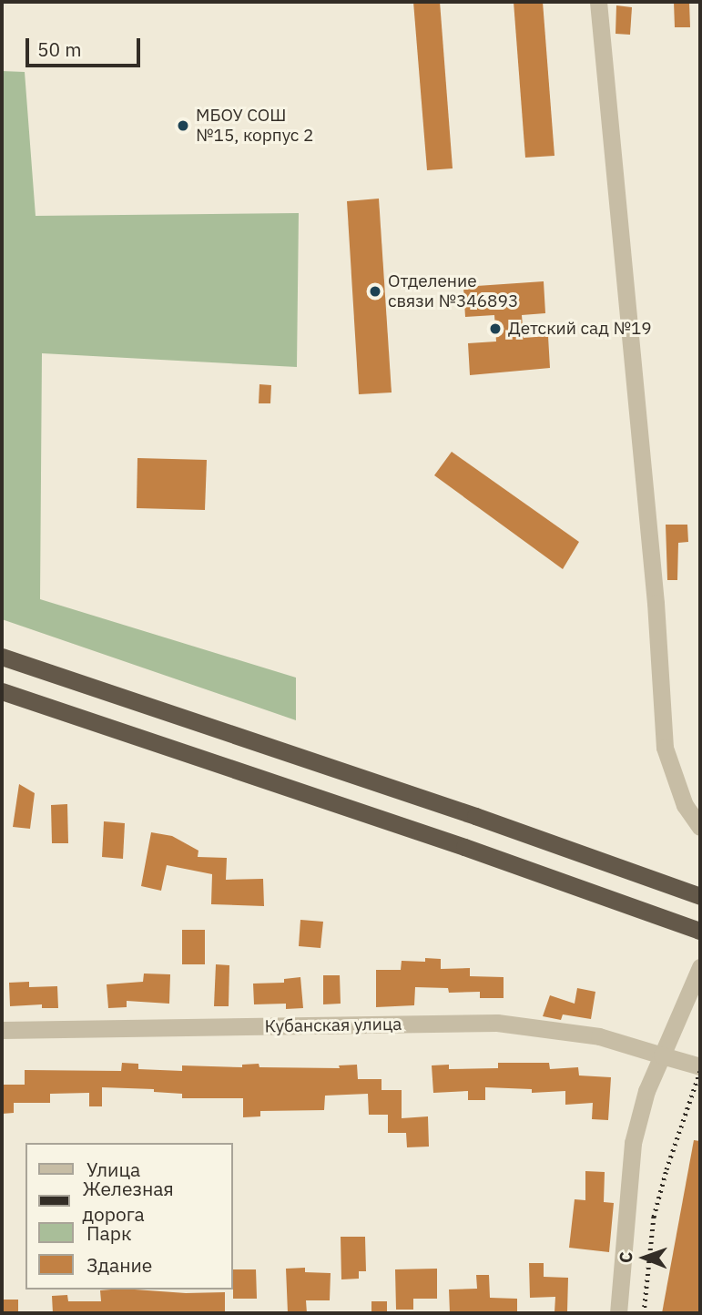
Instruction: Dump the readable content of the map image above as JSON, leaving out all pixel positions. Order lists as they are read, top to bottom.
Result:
{
  "streets": {
    "street": ["Кубанская улица"]
  },
  "places": ["МБОУ СОШ №15, корпус 2", "Отделение связи №346893", "Детский сад №19"],
  "legend": [
    "Улица",
    "Железная дорога",
    "Парк",
    "Здание"
  ],
  "scale_bar": "50 m",
  "north": "left"
}
